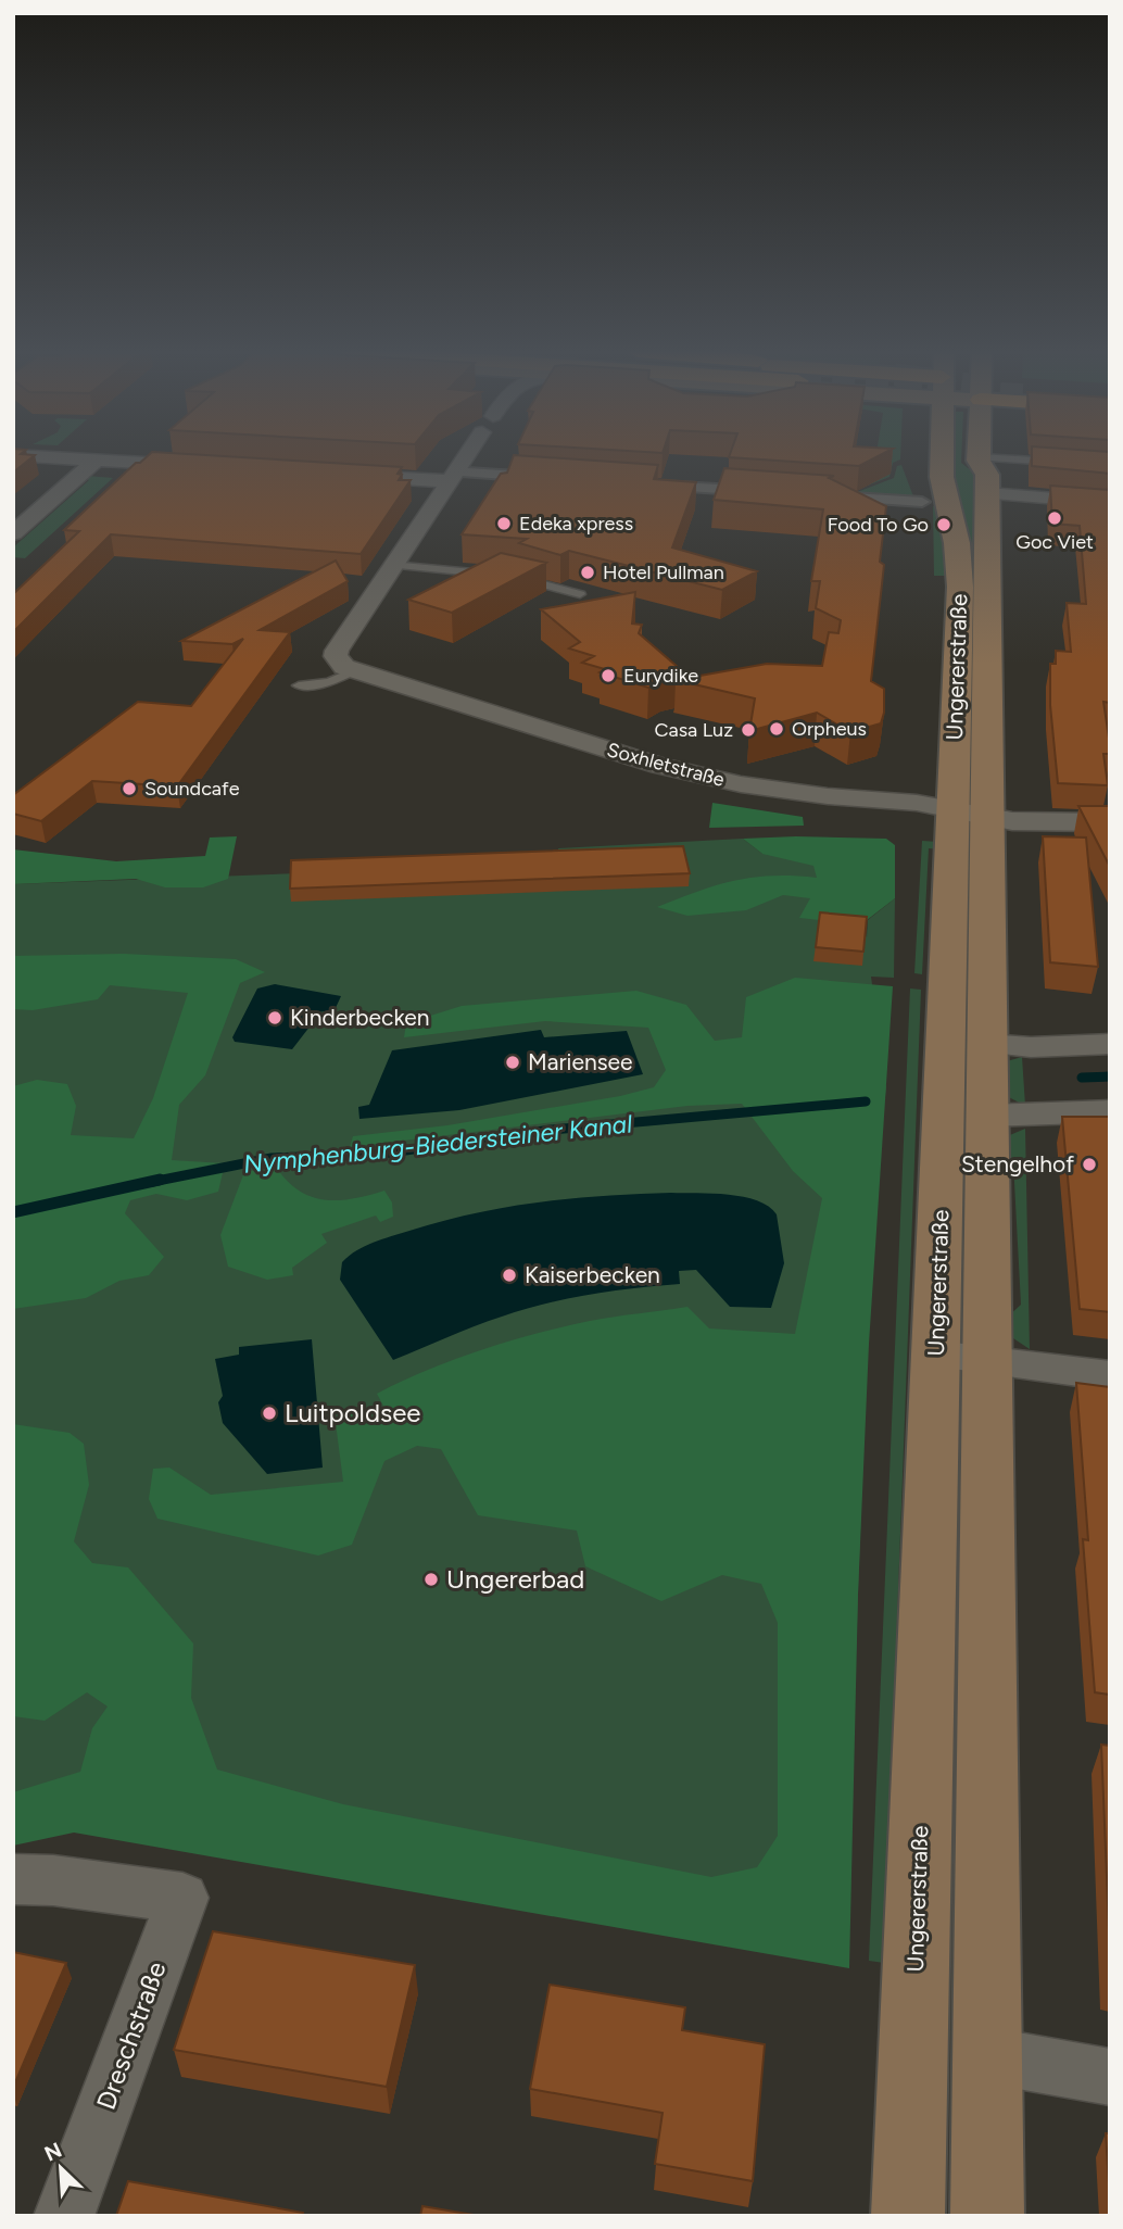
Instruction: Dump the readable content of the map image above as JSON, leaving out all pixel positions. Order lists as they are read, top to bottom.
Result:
{
  "streets": {
    "main road": ["Ungererstraße"],
    "street": ["Soxhletstraße", "Dreschstraße"]
  },
  "crossings": [
    ["Ungererstraße", "Soxhletstraße"]
  ],
  "water": ["Nymphenburg-Biedersteiner Kanal"],
  "places": [
    "Goc Viet",
    "Edeka xpress",
    "Food To Go",
    "Hotel Pullman",
    "Eurydike",
    "Orpheus",
    "Casa Luz",
    "Soundcafe",
    "Kinderbecken",
    "Mariensee",
    "Stengelhof",
    "Kaiserbecken",
    "Luitpoldsee",
    "Ungererbad"
  ],
  "north": "top left"
}
